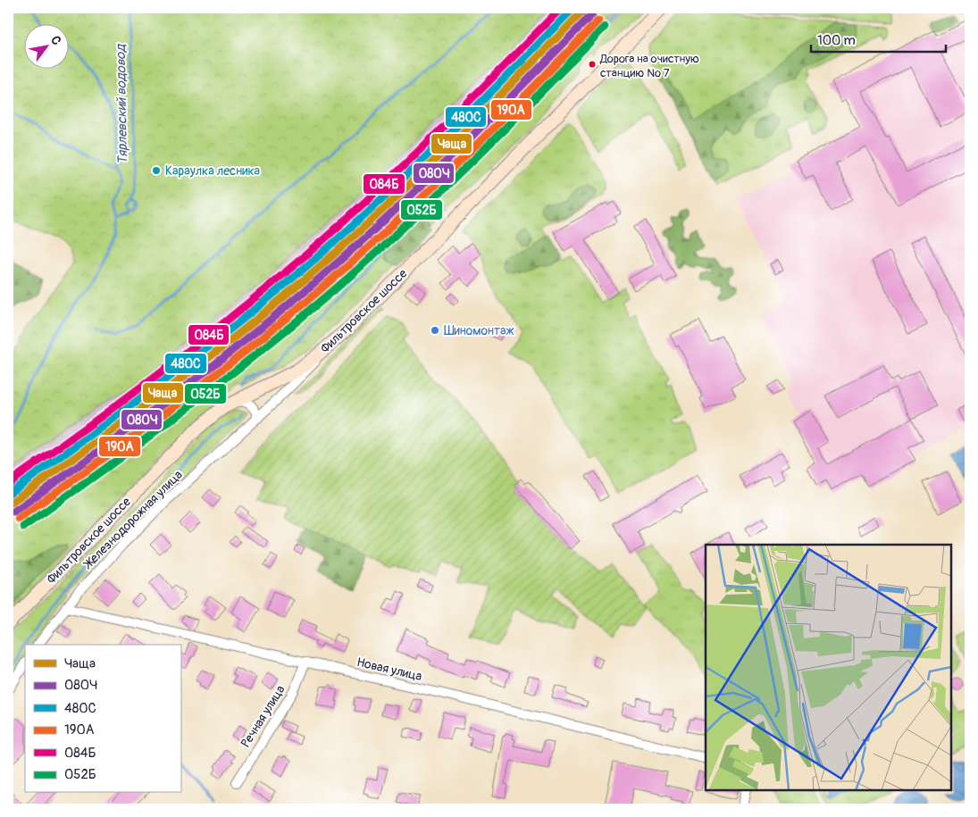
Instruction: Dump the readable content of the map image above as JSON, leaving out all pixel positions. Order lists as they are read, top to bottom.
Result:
{
  "streets": {
    "main road": ["Фильтровское шоссе"],
    "street": ["Железнодорожная улица", "Новая улица", "Речная улица"]
  },
  "crossings": [
    ["Фильтровское шоссе", "Железнодорожная улица"],
    ["Железнодорожная улица", "Новая улица"],
    ["Новая улица", "Речная улица"]
  ],
  "water": ["Тярлевский водовод"],
  "places": ["Дорога на очистную станцию № 7", "Караулка лесника", "Шиномонтаж"],
  "lines": [
    "transit line Чаща",
    "transit line 480С",
    "transit line 084Б",
    "transit line 080Ч",
    "transit line 190А",
    "transit line 052Б"
  ],
  "legend": [
    "Чаща",
    "080Ч",
    "480С",
    "190А",
    "084Б",
    "052Б"
  ],
  "scale_bar": "100 m",
  "north": "top right"
}
